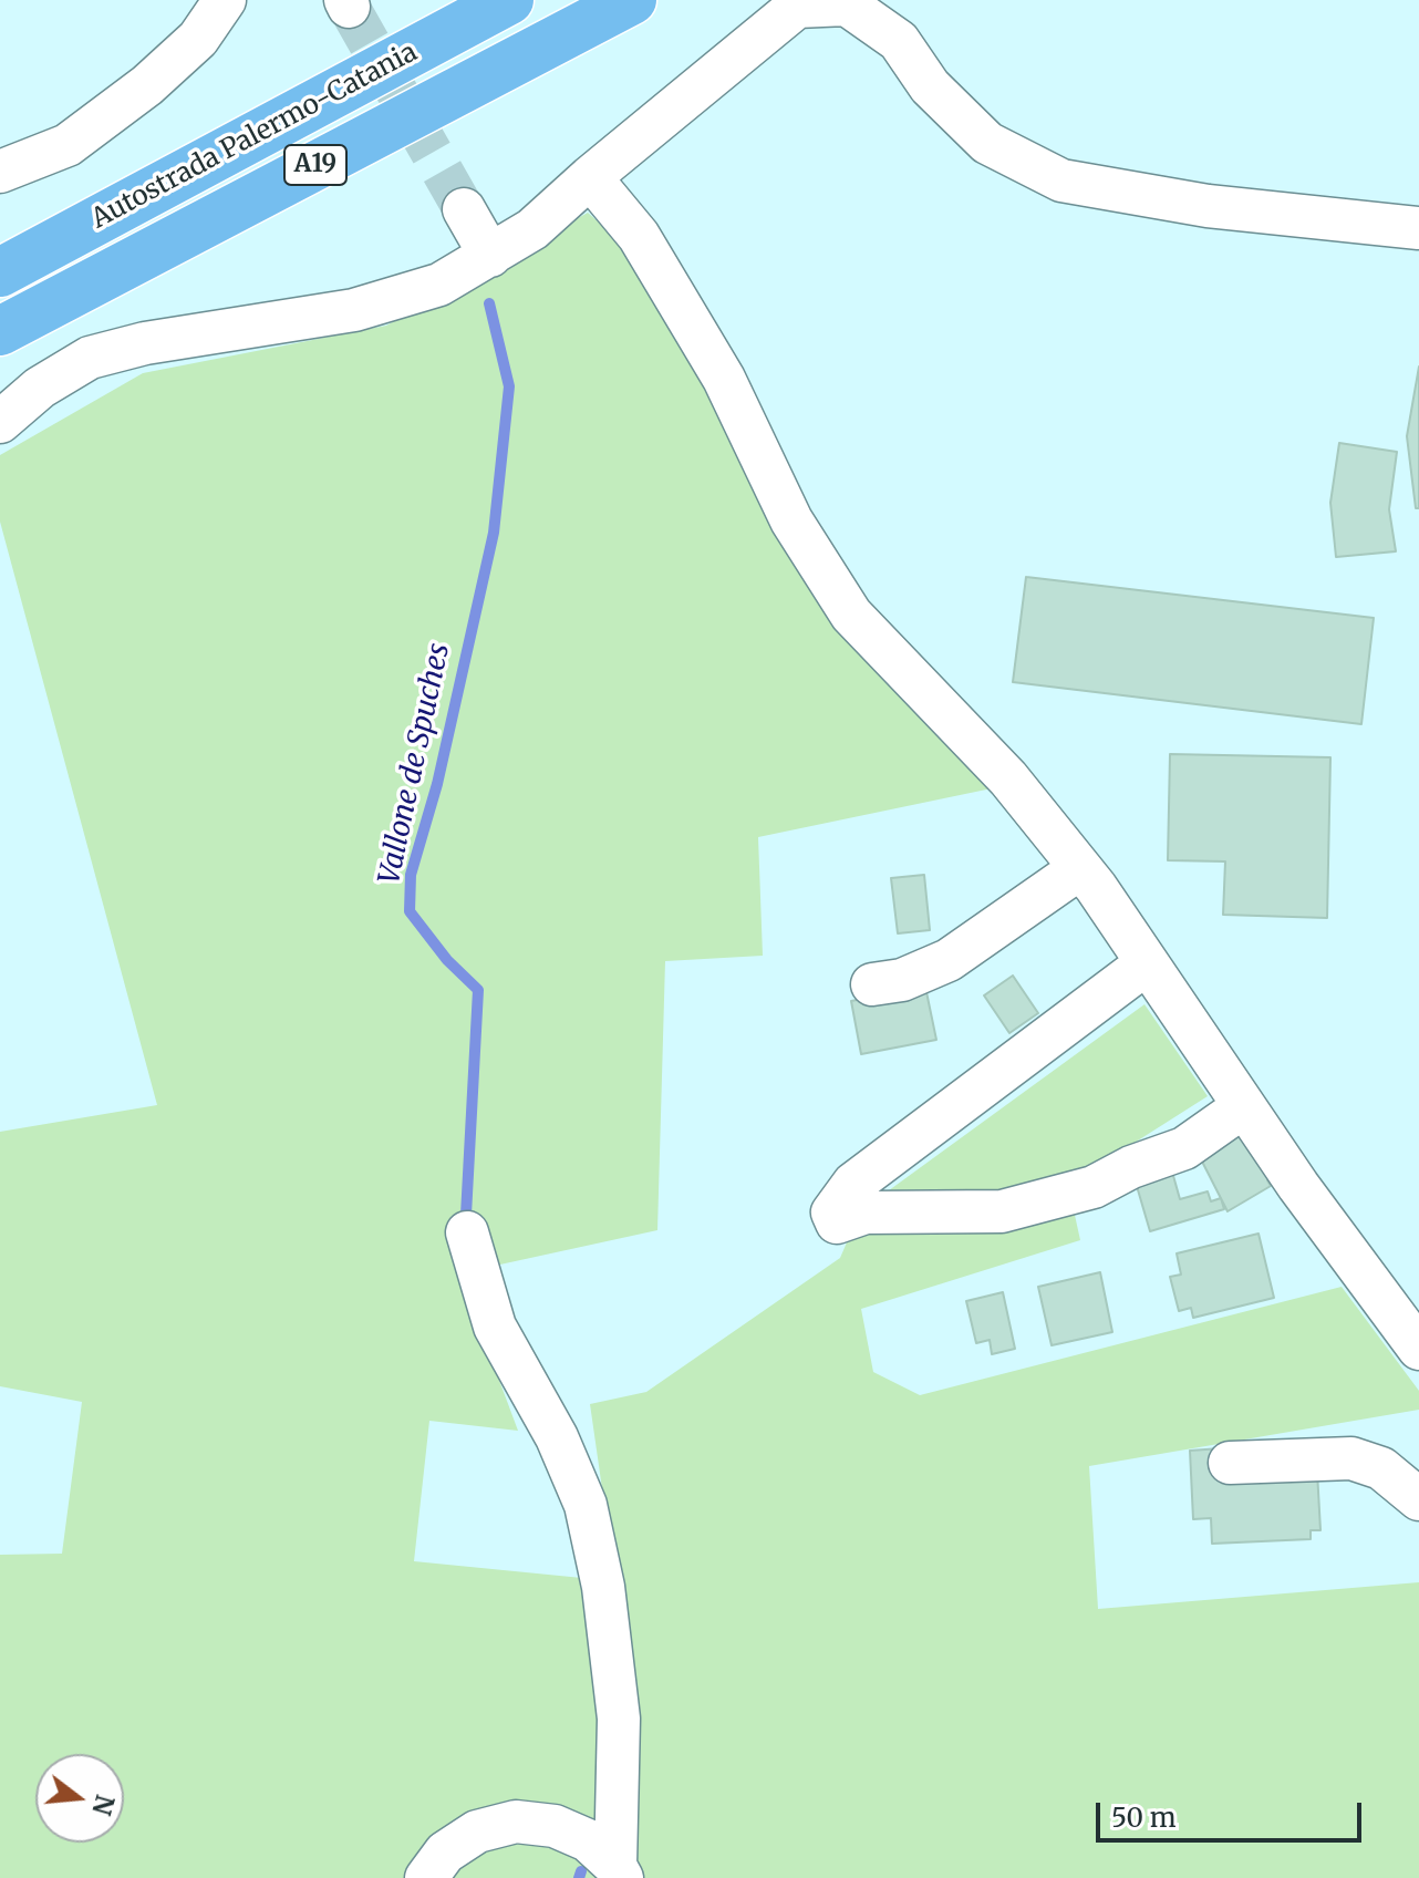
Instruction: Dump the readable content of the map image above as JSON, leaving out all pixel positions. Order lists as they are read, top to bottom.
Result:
{
  "streets": {
    "highway": ["Autostrada Palermo-Catania", "A19"]
  },
  "water": ["Vallone de Spuches"],
  "scale_bar": "50 m",
  "north": "right"
}
